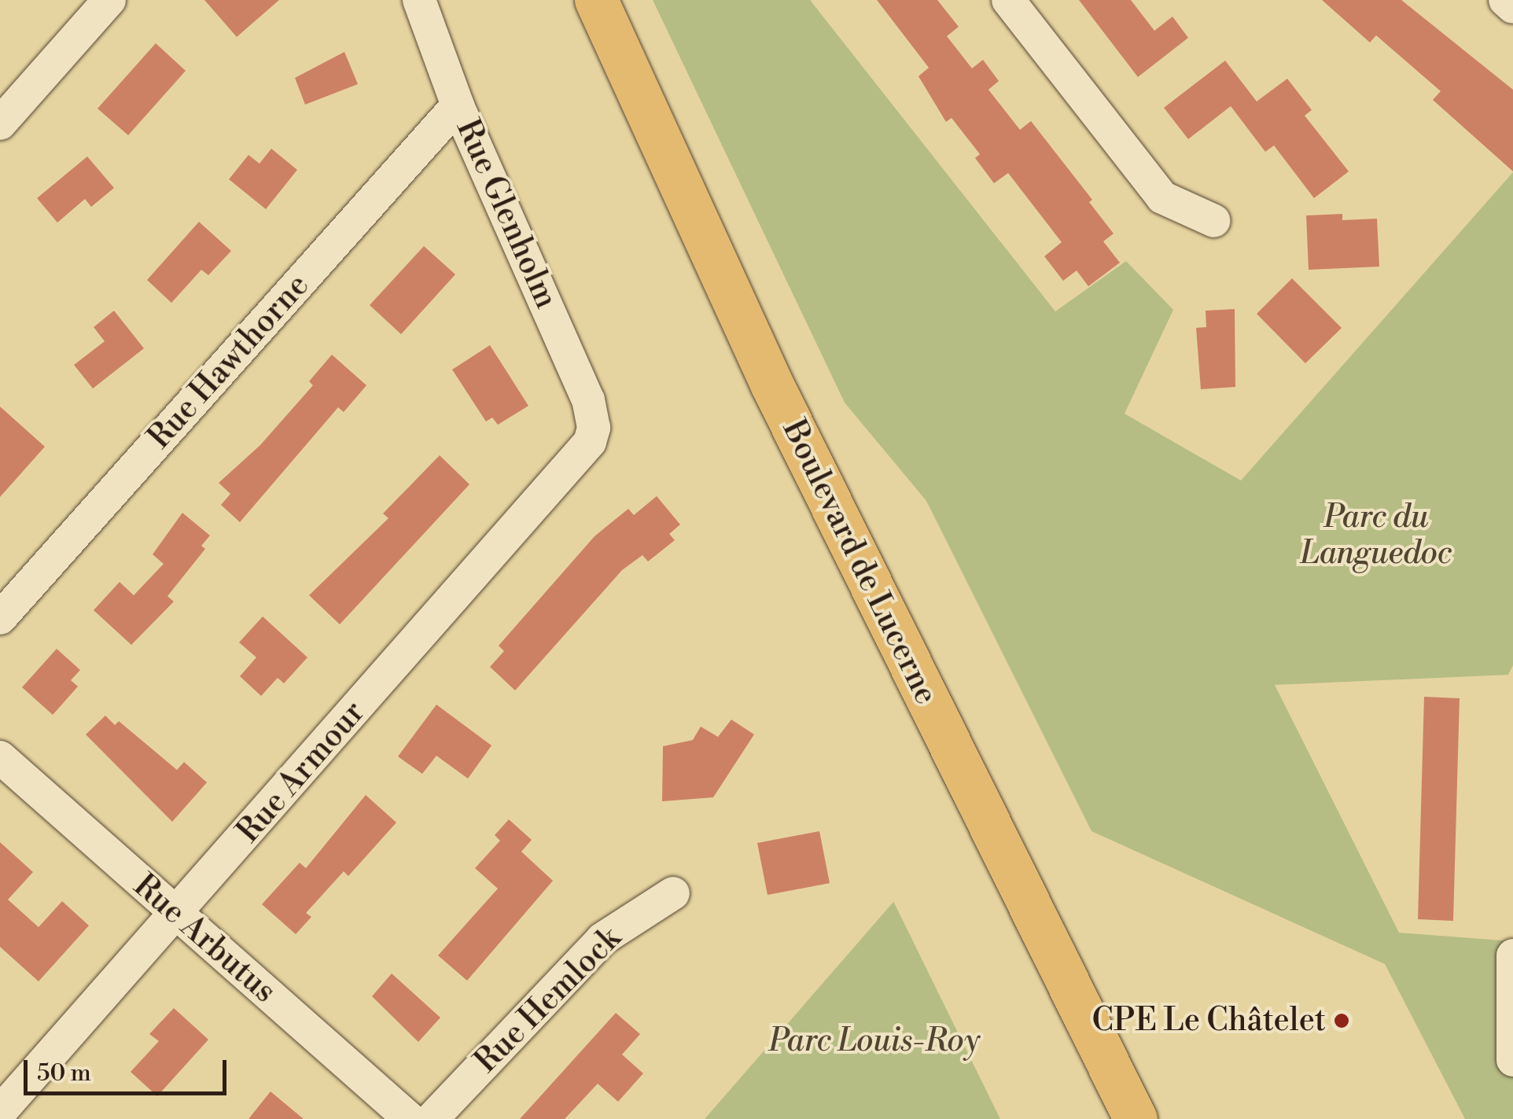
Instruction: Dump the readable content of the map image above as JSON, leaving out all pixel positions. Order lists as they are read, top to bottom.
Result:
{
  "streets": {
    "main road": ["Boulevard de Lucerne"],
    "street": [
      "Rue Glenholm",
      "Rue Hawthorne",
      "Rue Armour",
      "Rue Arbutus",
      "Rue Hemlock"
    ]
  },
  "crossings": [
    ["Rue Glenholm", "Rue Hawthorne"],
    ["Rue Glenholm", "Rue Armour"],
    ["Rue Armour", "Rue Arbutus"]
  ],
  "parks": ["Parc du Languedoc", "Parc Louis-Roy"],
  "places": ["CPE Le Châtelet"],
  "scale_bar": "50 m"
}
